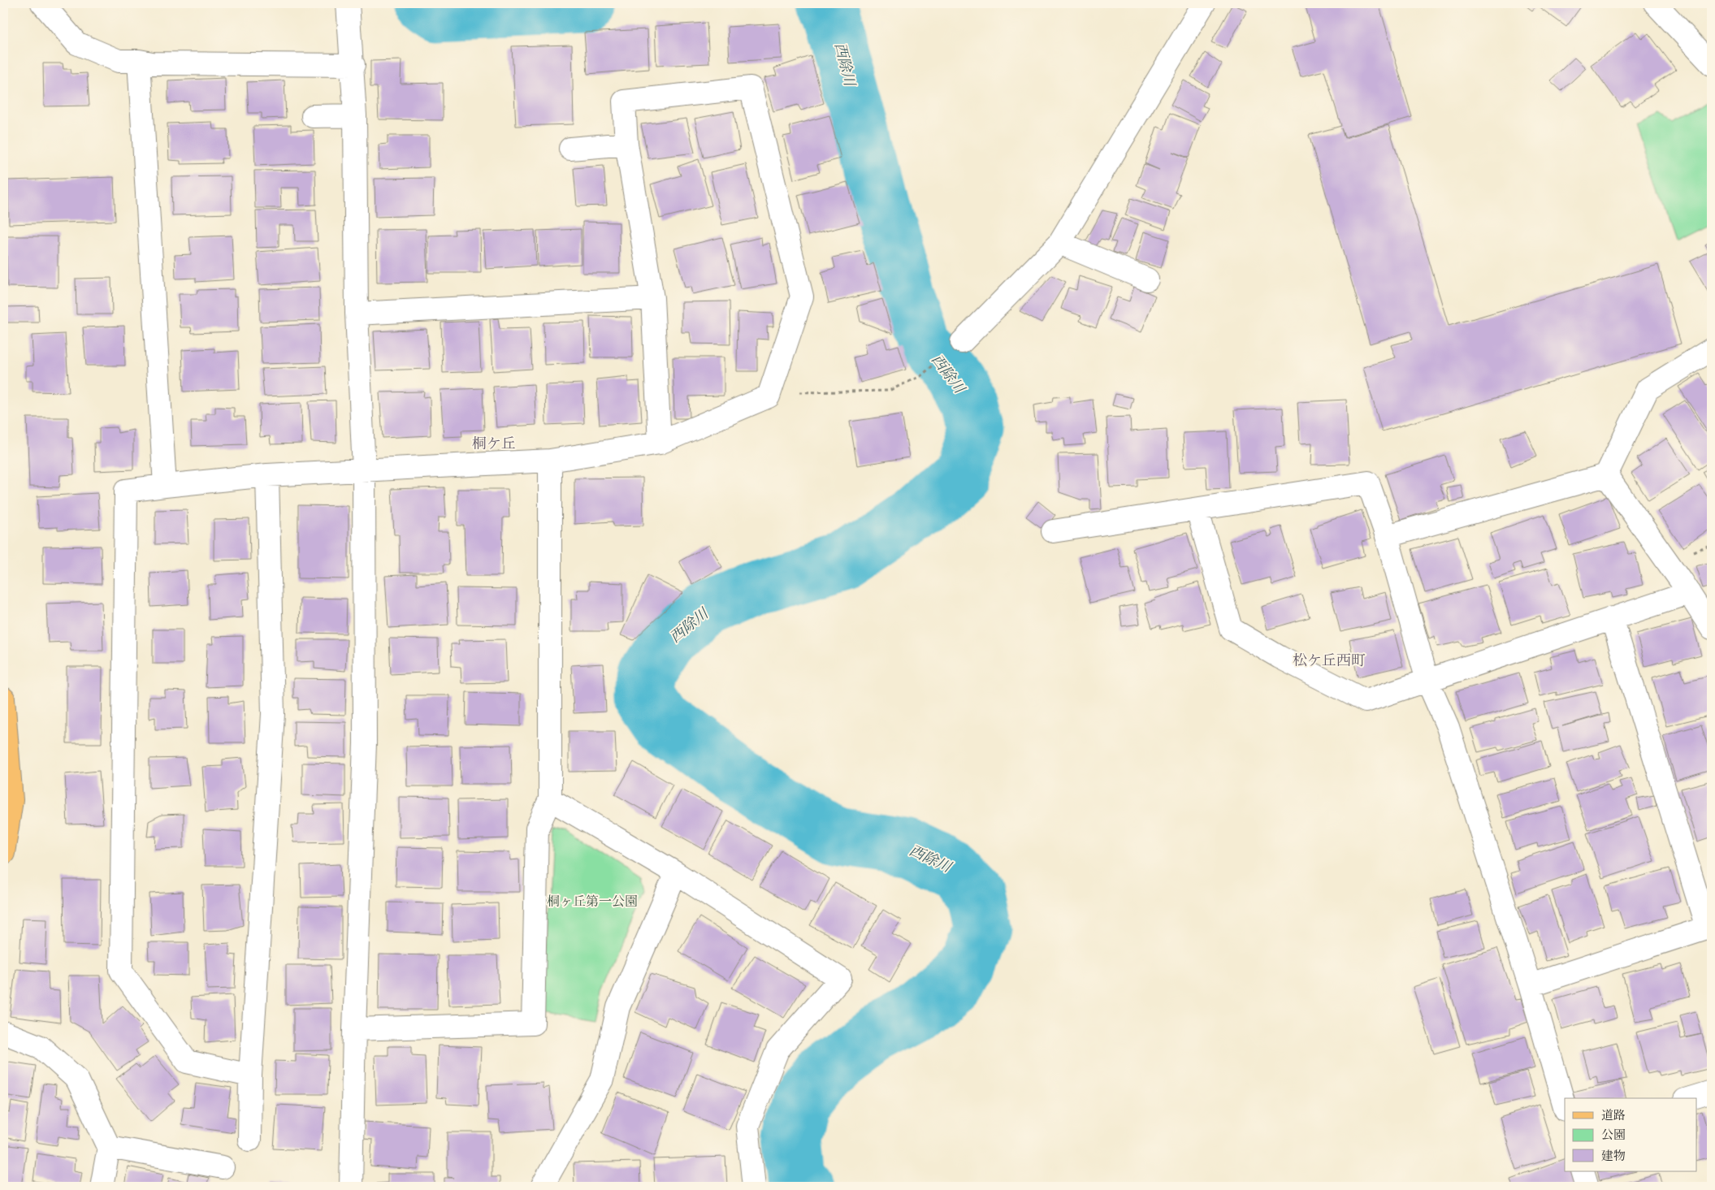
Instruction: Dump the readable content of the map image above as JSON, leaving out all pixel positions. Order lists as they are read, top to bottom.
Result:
{
  "districts": ["桐ケ丘", "松ケ丘西町"],
  "water": ["西除川"],
  "parks": ["桐ヶ丘第一公園"],
  "legend": ["道路", "公園", "建物"]
}
